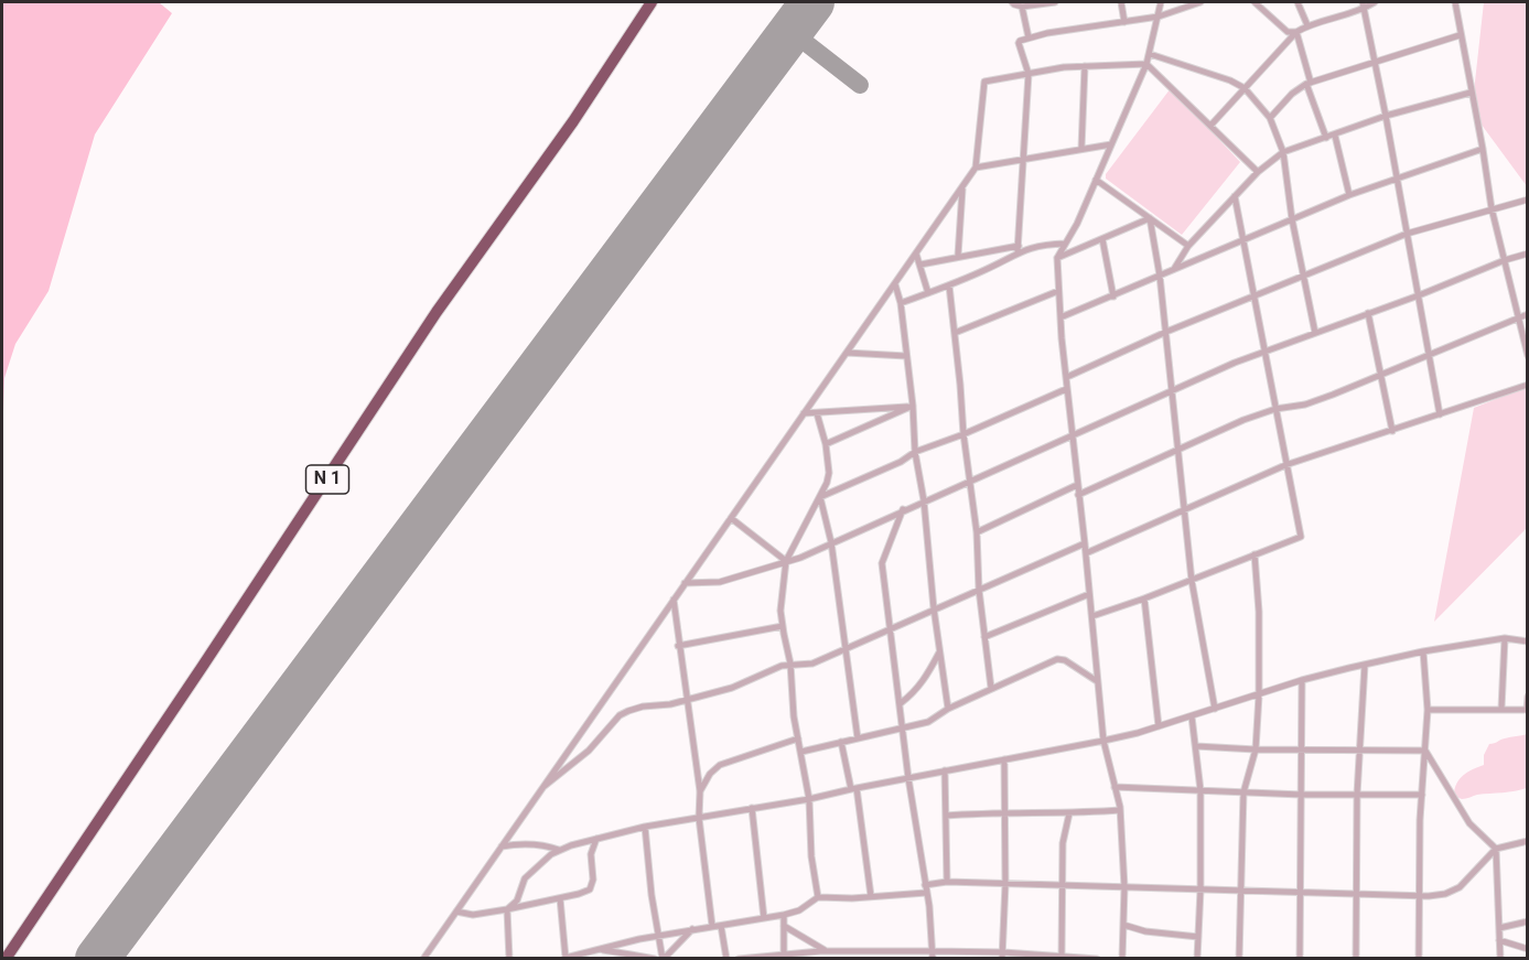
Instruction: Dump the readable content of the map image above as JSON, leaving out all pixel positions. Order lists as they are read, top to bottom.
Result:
{
  "streets": {
    "highway": ["N 1"]
  }
}
